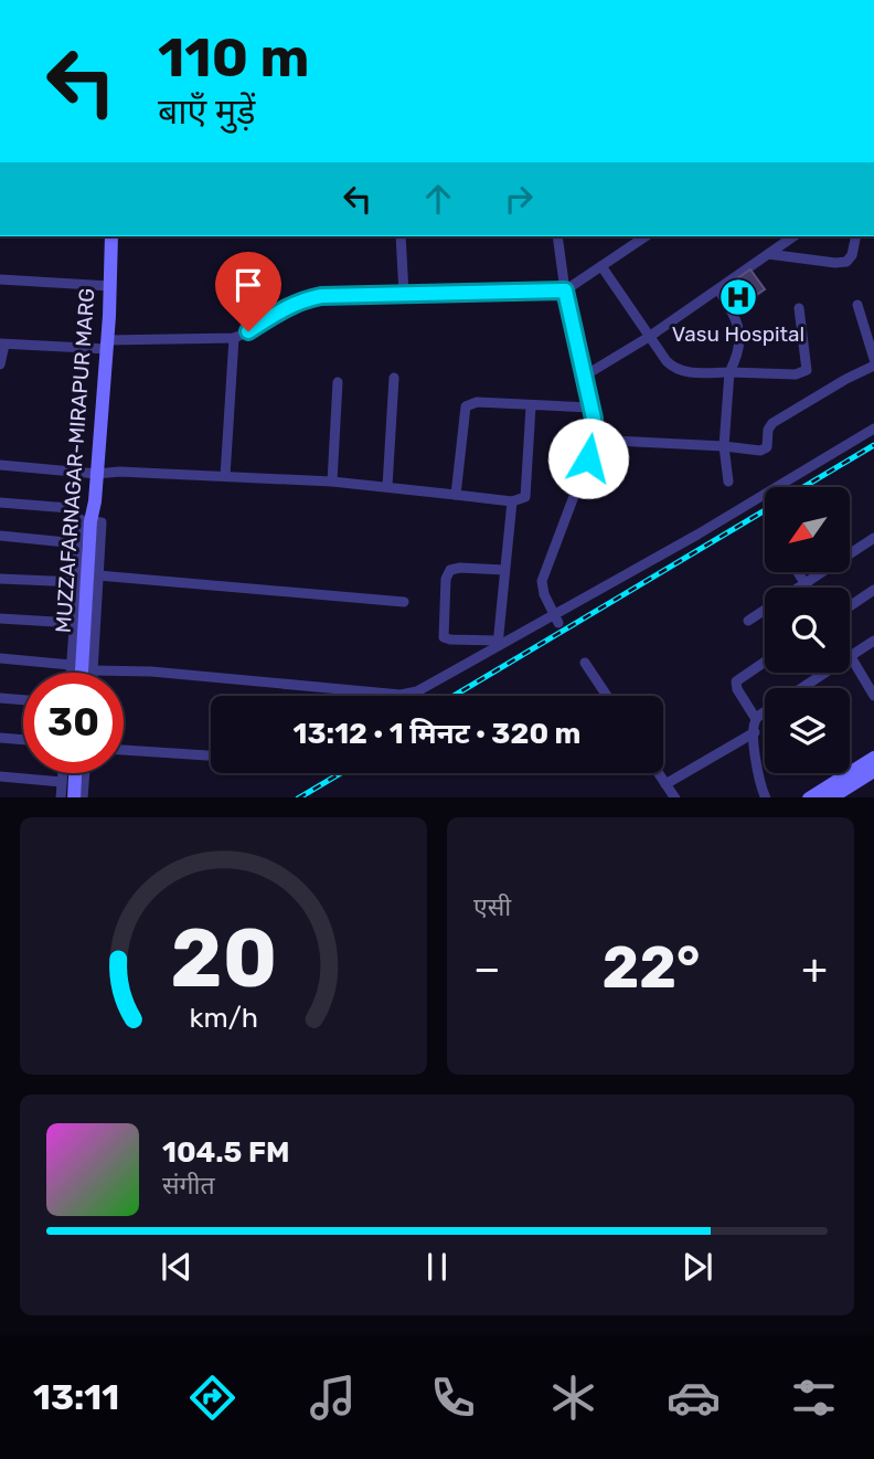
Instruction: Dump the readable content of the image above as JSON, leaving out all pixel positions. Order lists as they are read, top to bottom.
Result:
{
  "streets": {
    "main road": ["MUZZAFARNAGAR-MIRAPUR MARG"]
  },
  "places": {
    "hospital": ["Vasu Hospital"]
  },
  "north": "bottom left",
  "page": {
    "turn": ["110 m", "बाएँ मुड़ें"],
    "limit": "30",
    "trip": "13:12 · 1 मिनट · 320 m",
    "tile": "एसी",
    "heat": ["−", "22°", "+"],
    "song": ["104.5 FM", "संगीत"],
    "tabs": "13:11",
    "gauge": ["20", "km/h"]
  }
}
